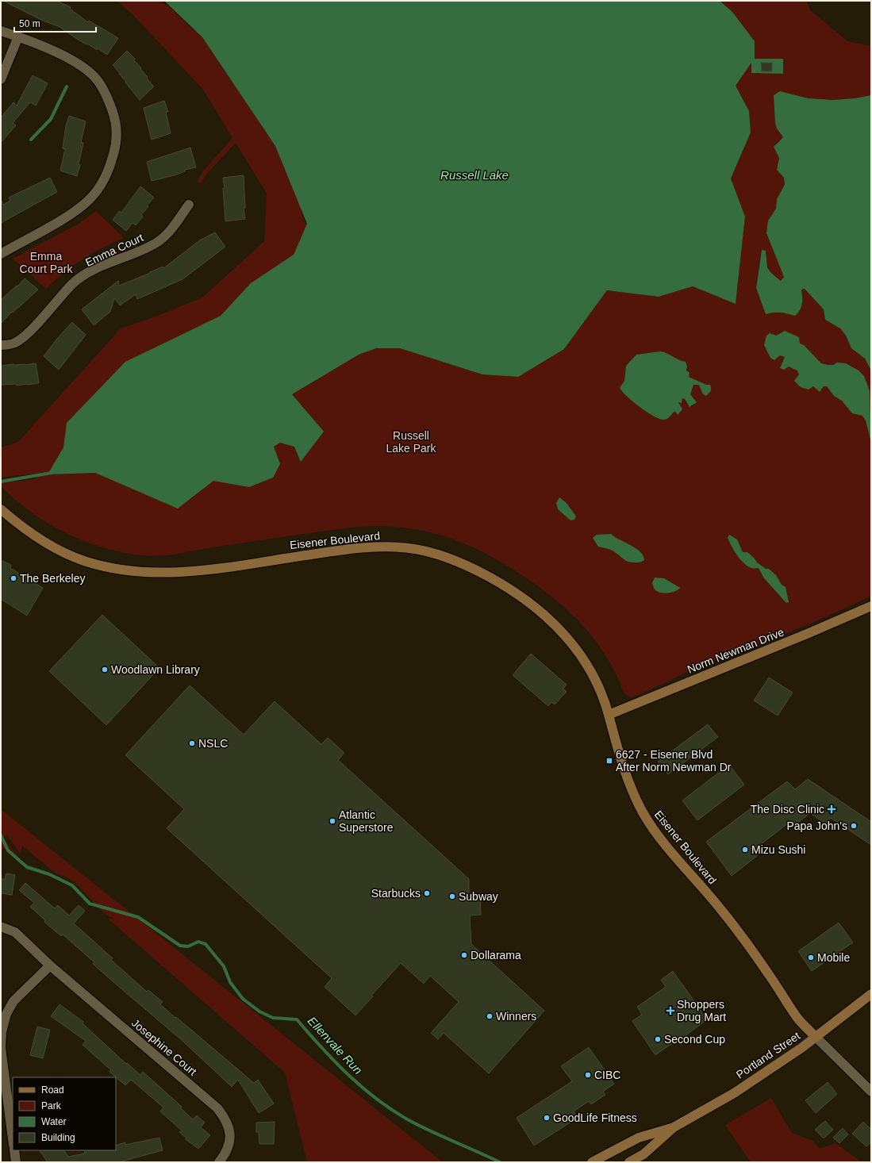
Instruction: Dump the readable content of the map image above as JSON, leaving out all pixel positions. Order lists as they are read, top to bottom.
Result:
{
  "streets": {
    "street": [
      "Emma Court",
      "Eisener Boulevard",
      "Norm Newman Drive",
      "Josephine Court",
      "Portland Street"
    ]
  },
  "crossings": [
    ["Eisener Boulevard", "Norm Newman Drive"],
    ["Eisener Boulevard", "Portland Street"]
  ],
  "water": ["Russell Lake", "Ellenvale Run"],
  "parks": ["Emma Court Park", "Russell Lake Park"],
  "places": {
    "other": [
      "The Berkeley",
      "Woodlawn Library",
      "NSLC",
      "Atlantic Superstore",
      "Papa John's",
      "Mizu Sushi",
      "Starbucks",
      "Subway",
      "Dollarama",
      "Mobile",
      "Winners",
      "Second Cup",
      "CIBC",
      "GoodLife Fitness"
    ],
    "transit": ["6627 - Eisener Blvd After Norm Newman Dr"],
    "health": ["The Disc Clinic", "Shoppers Drug Mart"]
  },
  "legend": [
    "Road",
    "Park",
    "Water",
    "Building"
  ],
  "scale_bar": "50 m"
}
